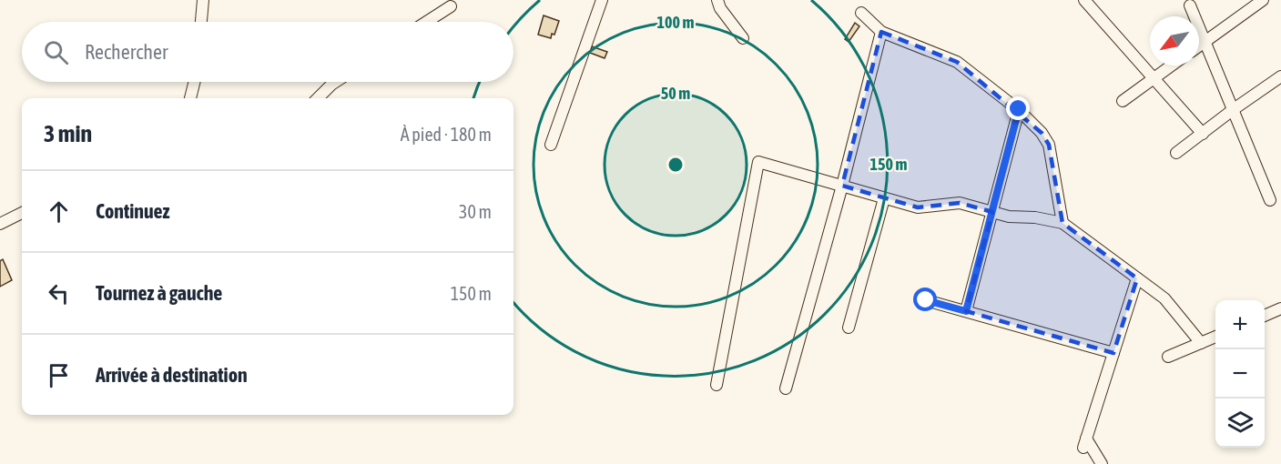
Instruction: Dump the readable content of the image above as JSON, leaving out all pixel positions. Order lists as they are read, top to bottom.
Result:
{
  "north": "bottom left",
  "page": {
    "search": "Rechercher",
    "heading": ["3 min", "À pied · 180 m"],
    "list": [
      ["Continuez", "30 m"],
      ["Tournez à gauche", "150 m"],
      "Arrivée à destination"
    ],
    "map_buttons": ["+", "−"]
  },
  "rings": ["100 m", "50 m", "150 m"]
}
